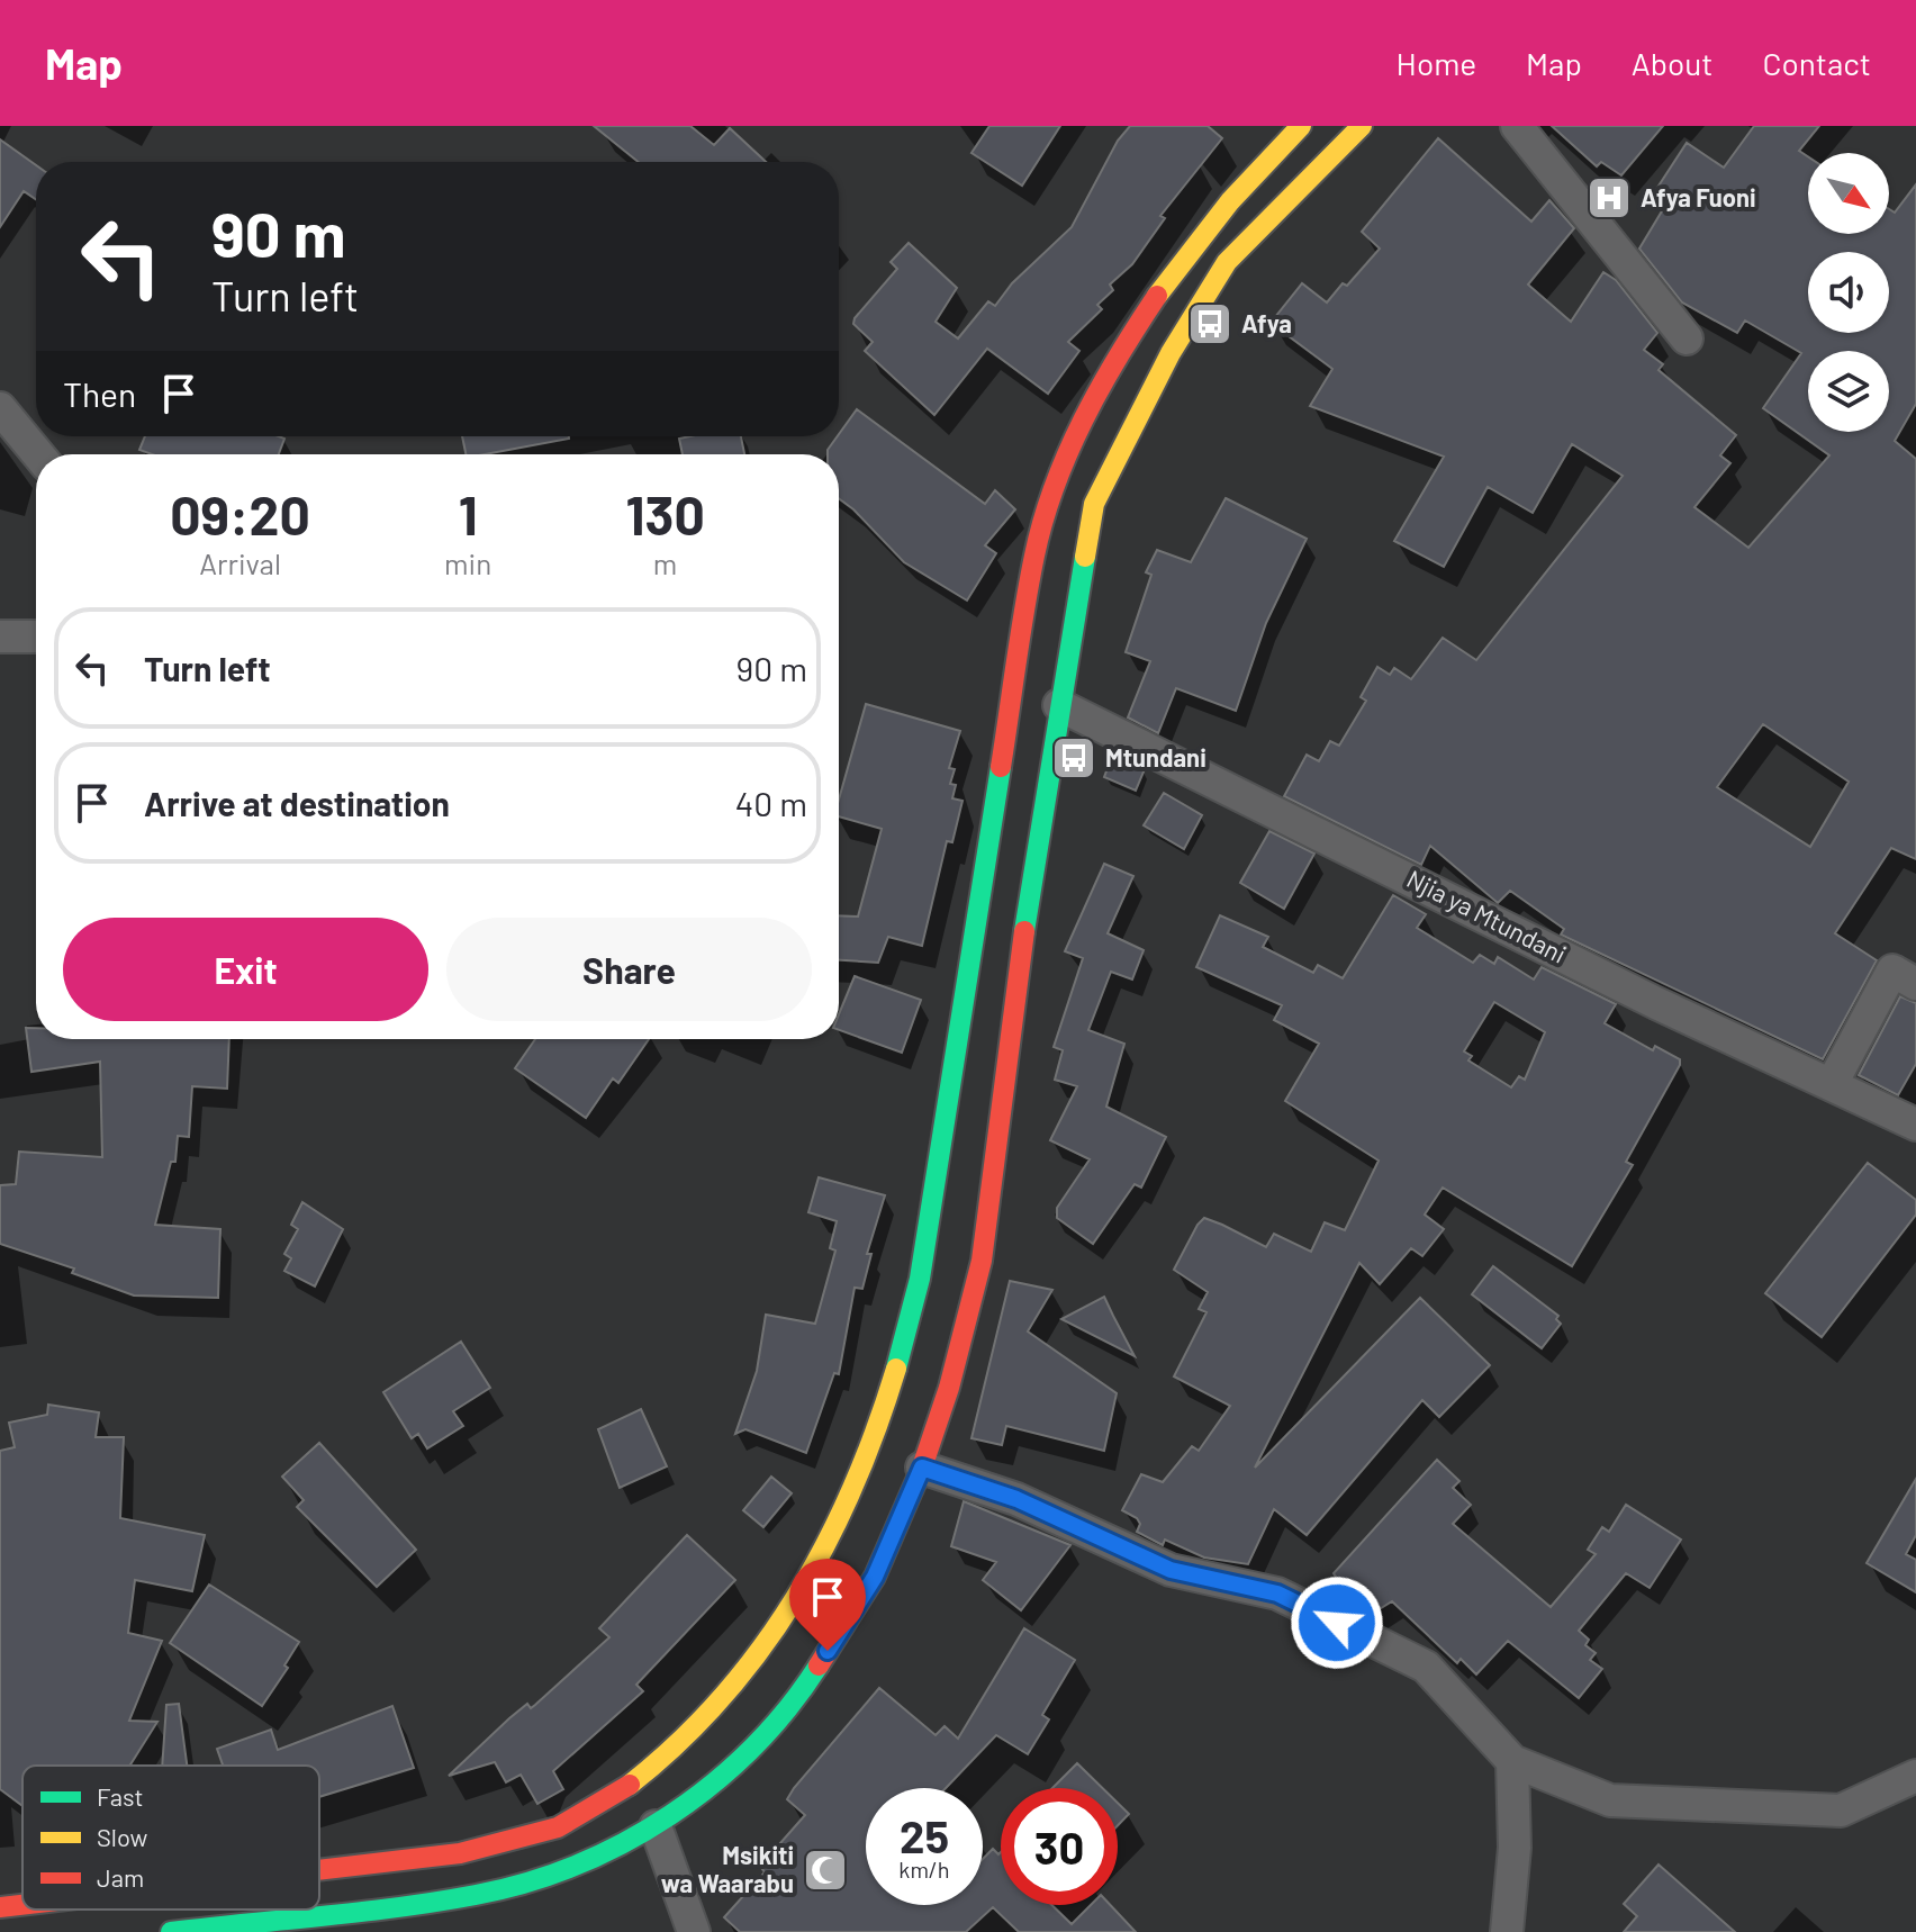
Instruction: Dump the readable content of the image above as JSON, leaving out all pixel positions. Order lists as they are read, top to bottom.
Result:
{
  "streets": {
    "street": ["Njia ya Mtundani"]
  },
  "places": {
    "hospital": ["Afya Fuoni"],
    "bus stop": ["Afya", "Mtundani"],
    "mosque": ["Msikiti wa Waarabu"]
  },
  "legend": ["Fast", "Slow", "Jam"],
  "north": "bottom right",
  "page": {
    "header": "Map",
    "nav": [
      "Home",
      "Map",
      "About",
      "Contact"
    ],
    "turn": ["90 m", "Turn left"],
    "then": "Then",
    "eta": [
      "09:20",
      "Arrival",
      "1",
      "min",
      "130",
      "m"
    ],
    "list": [
      {
        "name": "Turn left",
        "value": "90 m"
      },
      {
        "name": "Arrive at destination",
        "value": "40 m"
      }
    ],
    "buttons": ["Exit", "Share"],
    "speed": "25 km/h",
    "limit": "30"
  }
}
